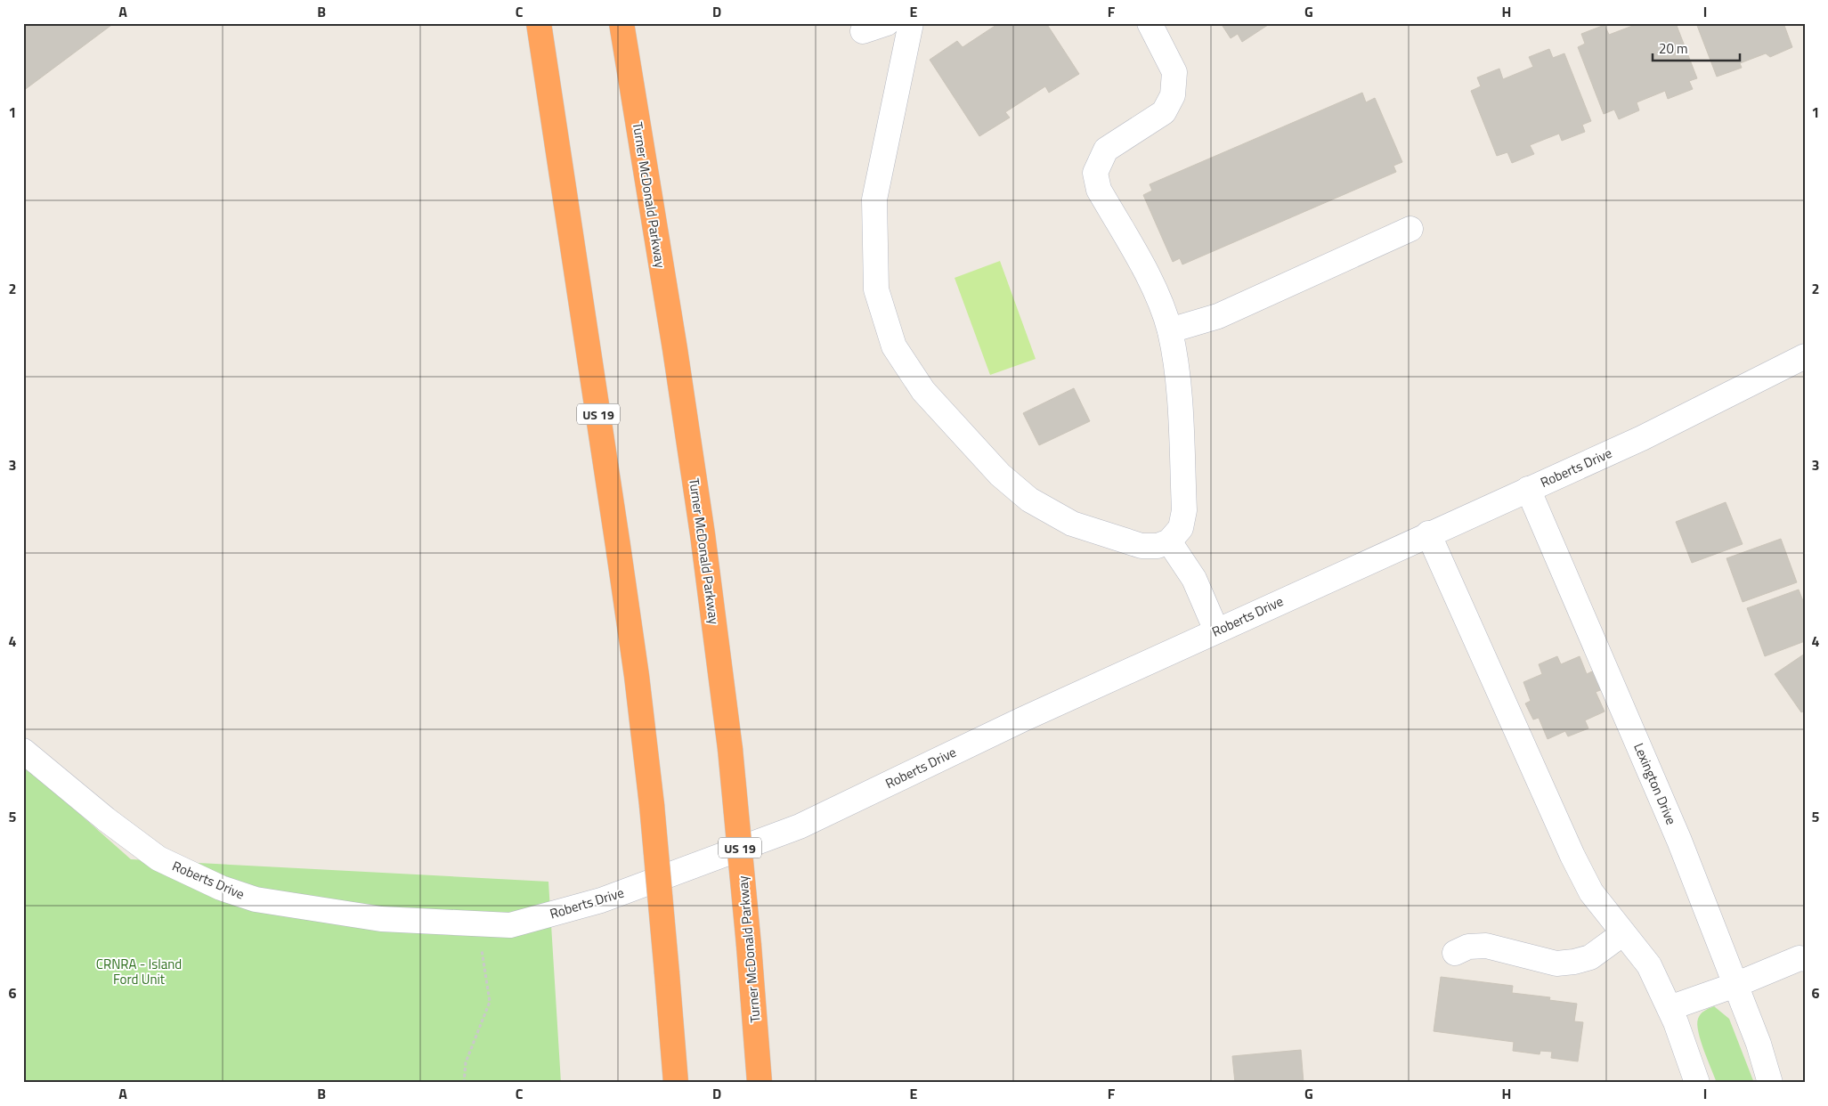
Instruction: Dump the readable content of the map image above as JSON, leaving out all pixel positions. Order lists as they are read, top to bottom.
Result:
{
  "streets": {
    "highway": ["Turner McDonald Parkway", "US 19"],
    "street": ["Roberts Drive", "Lexington Drive"]
  },
  "crossings": [
    ["Roberts Drive", "Lexington Drive"]
  ],
  "parks": ["CRNRA - Island Ford Unit"],
  "scale_bar": "20 m",
  "grid": {
    "columns": [
      "A",
      "B",
      "C",
      "D",
      "E",
      "F",
      "G",
      "H",
      "I"
    ],
    "rows": [
      "1",
      "2",
      "3",
      "4",
      "5",
      "6"
    ]
  }
}
